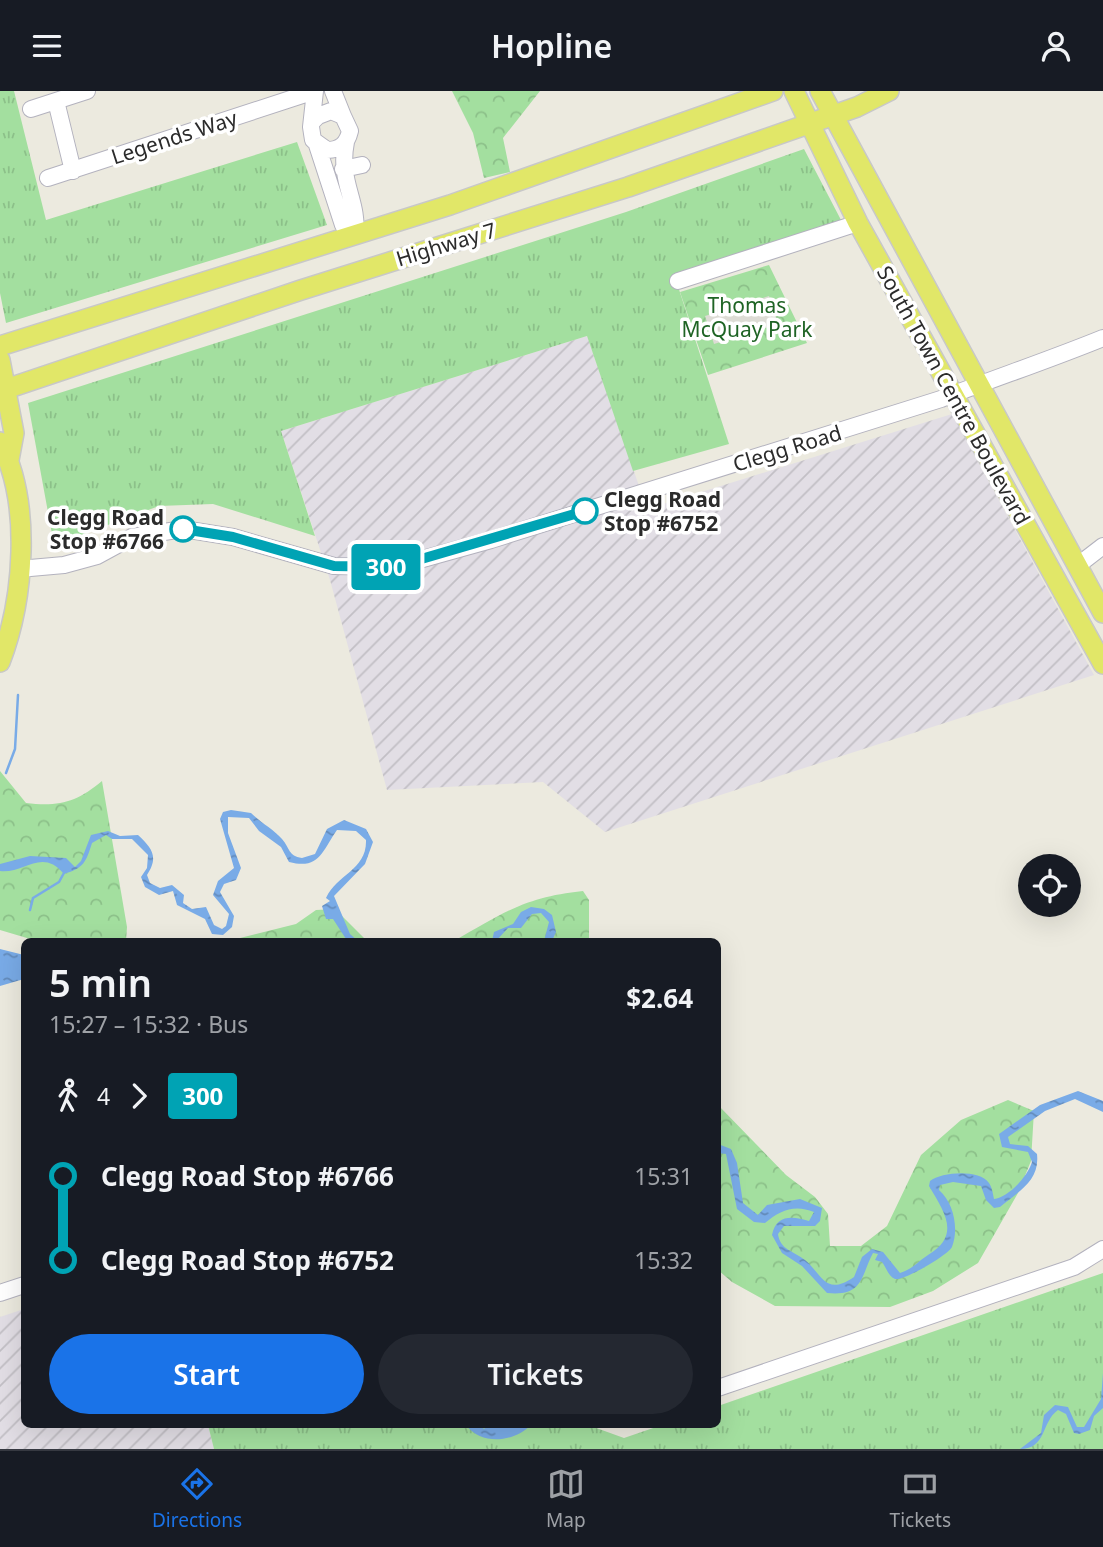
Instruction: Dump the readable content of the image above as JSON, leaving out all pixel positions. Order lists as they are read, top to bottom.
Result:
{
  "streets": {
    "main road": ["Highway 7", "South Town Centre Boulevard"],
    "street": ["Legends Way", "Clegg Road"]
  },
  "crossings": [
    ["Highway 7", "South Town Centre Boulevard"],
    ["South Town Centre Boulevard", "Clegg Road"]
  ],
  "parks": ["Thomas McQuay Park"],
  "places": ["Clegg Road Stop #6752", "Clegg Road Stop #6766"],
  "lines": ["bus line 300"],
  "page": {
    "header": "Hopline",
    "on_map": "300",
    "heading": ["5 min", "15:27 – 15:32 · Bus", "$2.64"],
    "legs": ["4", "300"],
    "list": [
      {
        "name": "Clegg Road Stop #6766",
        "value": "15:31"
      },
      {
        "name": "Clegg Road Stop #6752",
        "value": "15:32"
      }
    ],
    "buttons": ["Start", "Tickets"],
    "tabs": ["Directions", "Map", "Tickets"]
  }
}
